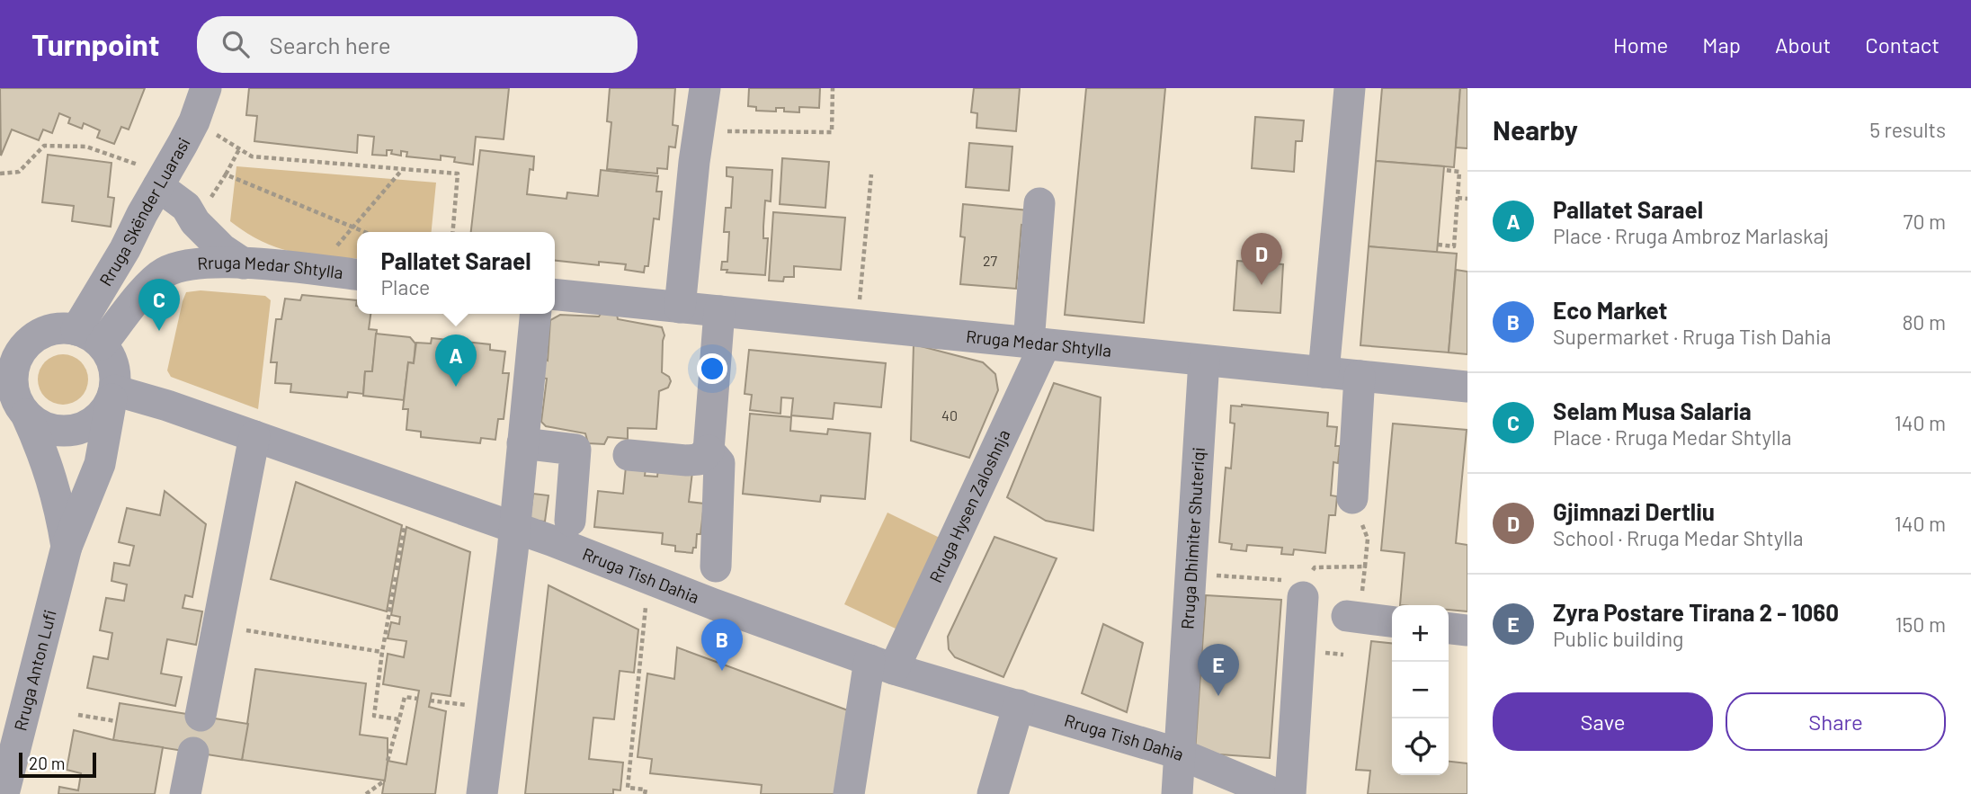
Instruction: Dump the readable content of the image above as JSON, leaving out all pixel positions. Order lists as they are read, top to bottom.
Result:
{
  "streets": {
    "street": [
      "Rruga Skënder Luarasi",
      "Rruga Medar Shtylla",
      "Rruga Hysen Zaloshnja",
      "Rruga Dhimiter Shuteriqi",
      "Rruga Tish Dahia",
      "Rruga Anton Lufi"
    ]
  },
  "crossings": [
    ["Rruga Skënder Luarasi", "Rruga Medar Shtylla"],
    ["Rruga Skënder Luarasi", "Rruga Tish Dahia"],
    ["Rruga Skënder Luarasi", "Rruga Anton Lufi"],
    ["Rruga Medar Shtylla", "Rruga Hysen Zaloshnja"],
    ["Rruga Medar Shtylla", "Rruga Dhimiter Shuteriqi"],
    ["Rruga Medar Shtylla", "Rruga Tish Dahia"],
    ["Rruga Medar Shtylla", "Rruga Anton Lufi"],
    ["Rruga Hysen Zaloshnja", "Rruga Tish Dahia"],
    ["Rruga Dhimiter Shuteriqi", "Rruga Tish Dahia"],
    ["Rruga Tish Dahia", "Rruga Anton Lufi"]
  ],
  "house_numbers": ["27", "40"],
  "scale_bar": "20 m",
  "page": {
    "header": "Turnpoint",
    "search": "Search here",
    "nav": [
      "Home",
      "Map",
      "About",
      "Contact"
    ],
    "heading": ["Nearby", "5 results"],
    "list": [
      {
        "mark": "A",
        "name": "Pallatet Sarael",
        "note": "Place · Rruga Ambroz Marlaskaj",
        "value": "70 m"
      },
      {
        "mark": "B",
        "name": "Eco Market",
        "note": "Supermarket · Rruga Tish Dahia",
        "value": "80 m"
      },
      {
        "mark": "C",
        "name": "Selam Musa Salaria",
        "note": "Place · Rruga Medar Shtylla",
        "value": "140 m"
      },
      {
        "mark": "D",
        "name": "Gjimnazi Dertliu",
        "note": "School · Rruga Medar Shtylla",
        "value": "140 m"
      },
      {
        "mark": "E",
        "name": "Zyra Postare Tirana 2 - 1060",
        "note": "Public building",
        "value": "150 m"
      }
    ],
    "popup": ["Pallatet Sarael", "Place"],
    "pins": [
      "D",
      "C",
      "A",
      "B",
      "E"
    ],
    "map_buttons": ["+", "−"],
    "buttons": ["Save", "Share"],
    "scale": "20 m"
  }
}
